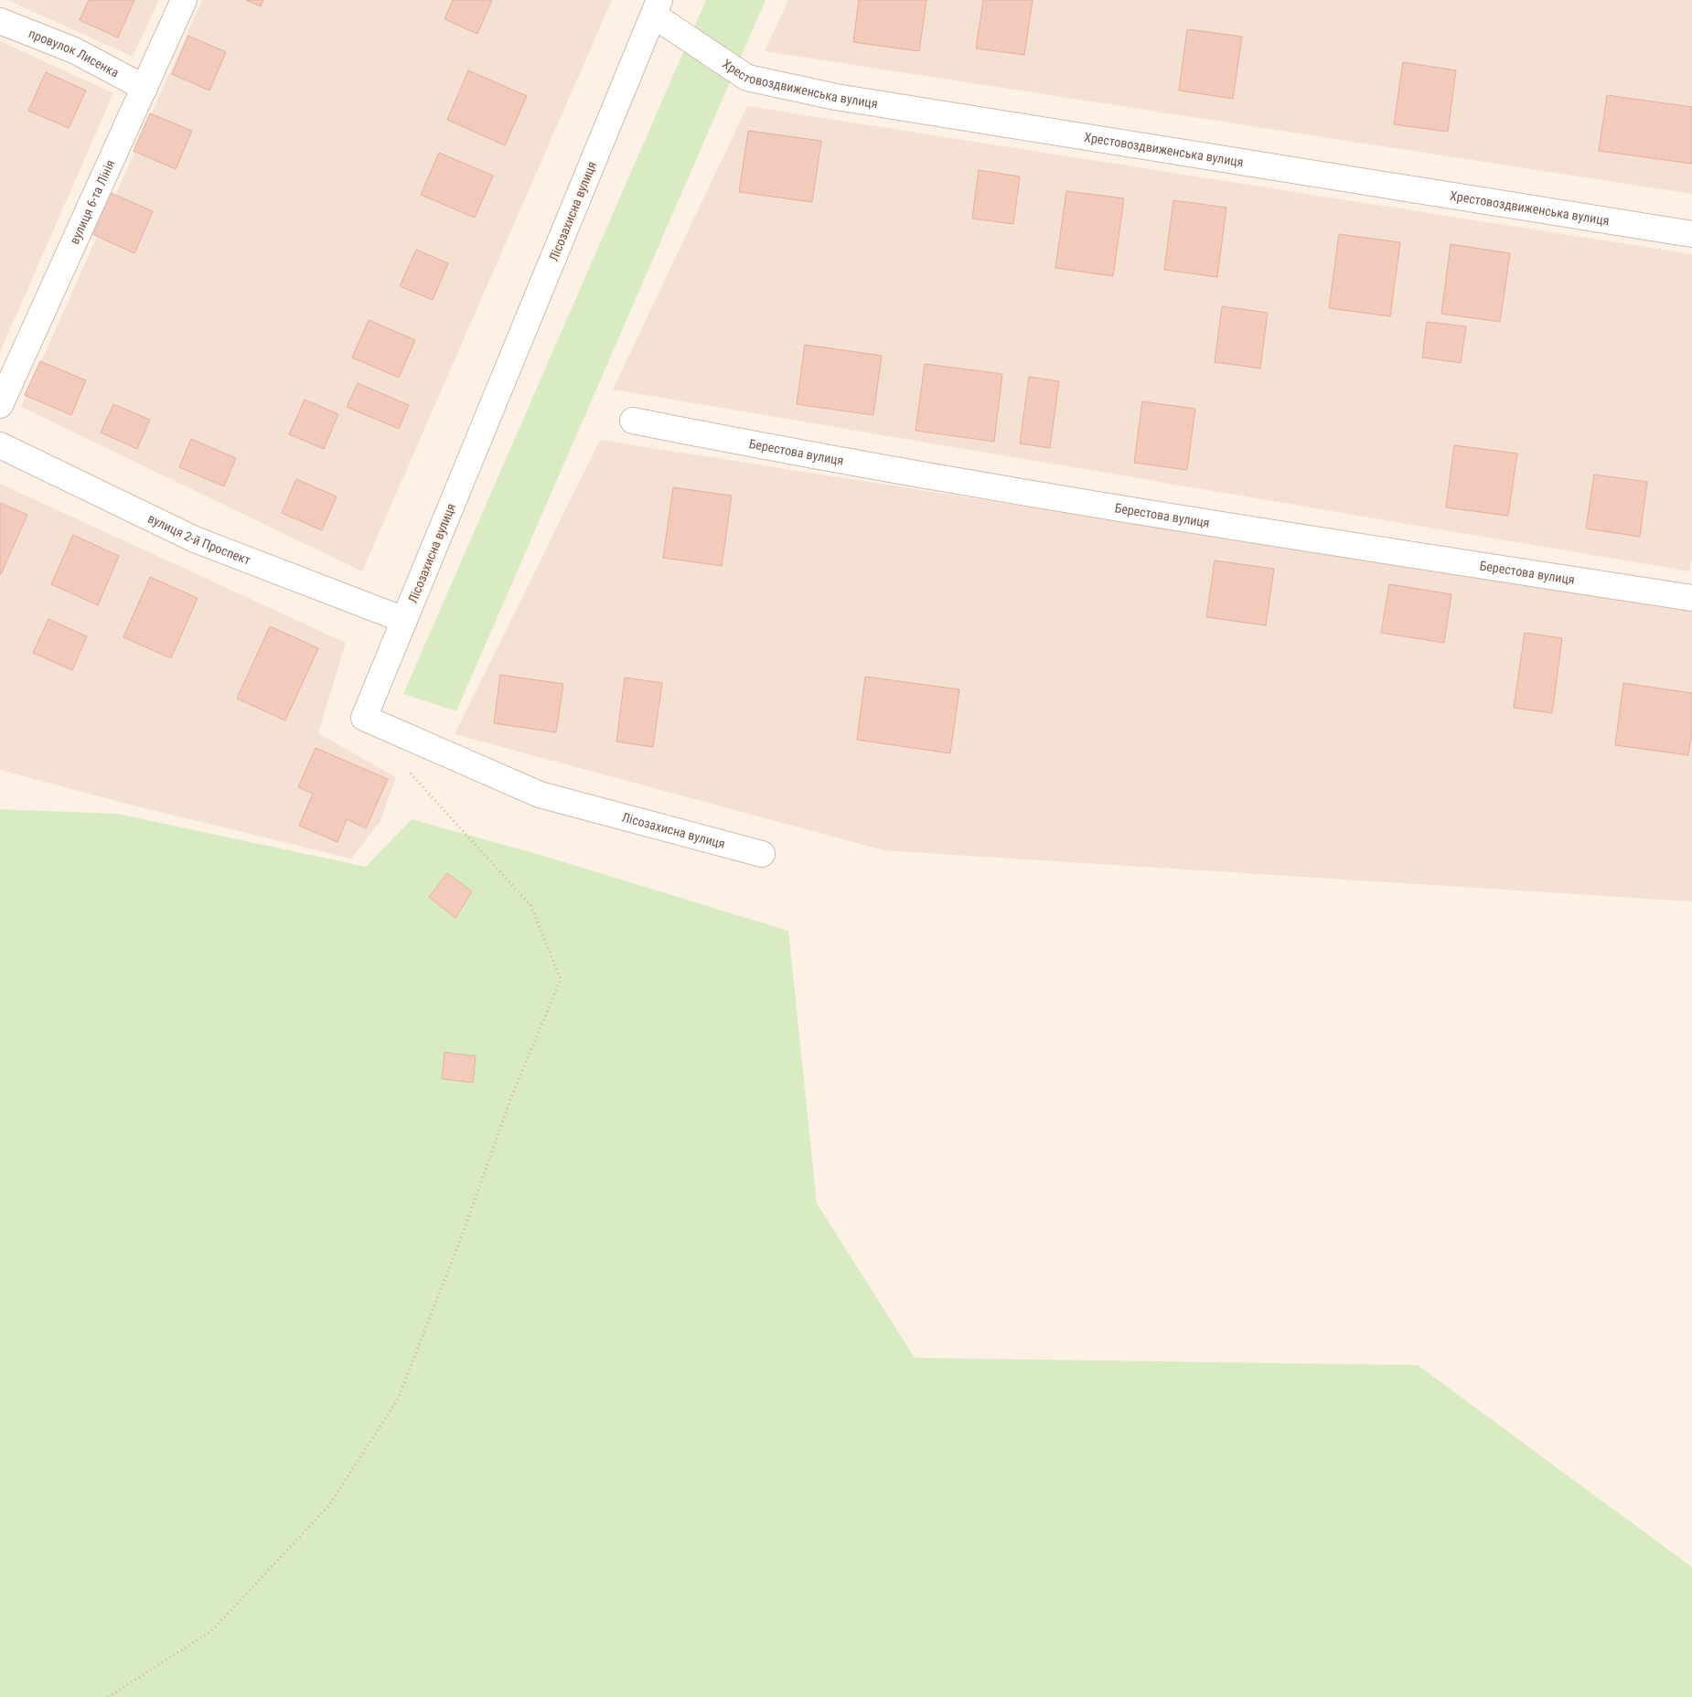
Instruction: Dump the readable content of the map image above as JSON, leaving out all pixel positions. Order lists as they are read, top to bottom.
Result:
{
  "streets": {
    "street": [
      "провулок Лисенка",
      "Хрестовоздвиженська вулиця",
      "вулиця 6-та Лінія",
      "Лісозахисна вулиця",
      "Берестова вулиця",
      "вулиця 2-й Проспект"
    ]
  },
  "crossings": [
    ["провулок Лисенка", "вулиця 6-та Лінія"],
    ["Хрестовоздвиженська вулиця", "Лісозахисна вулиця"],
    ["Лісозахисна вулиця", "вулиця 2-й Проспект"]
  ]
}
